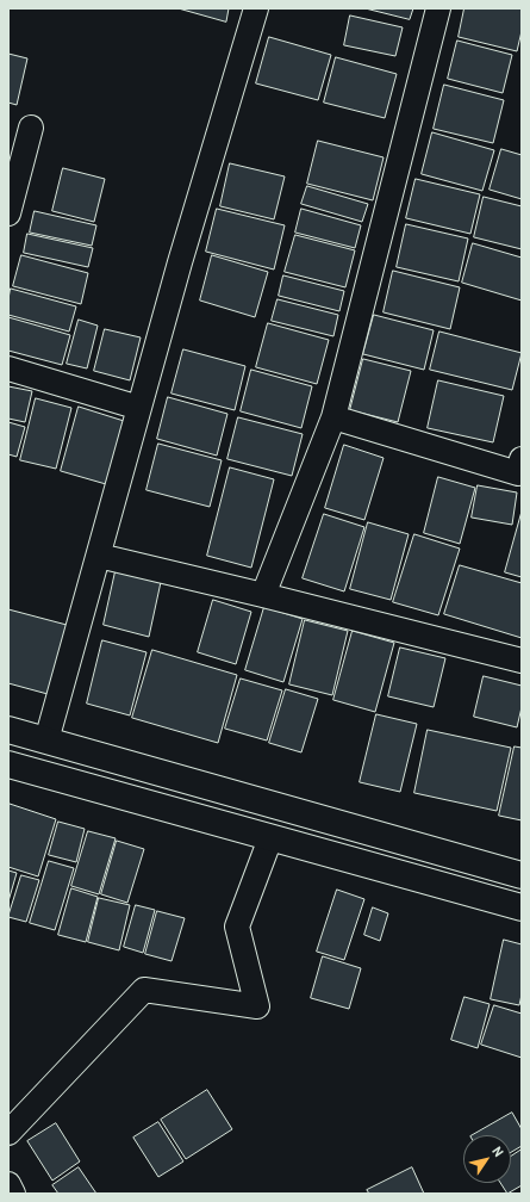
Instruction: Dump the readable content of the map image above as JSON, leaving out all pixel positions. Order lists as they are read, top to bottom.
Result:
{
  "north": "top right"
}
